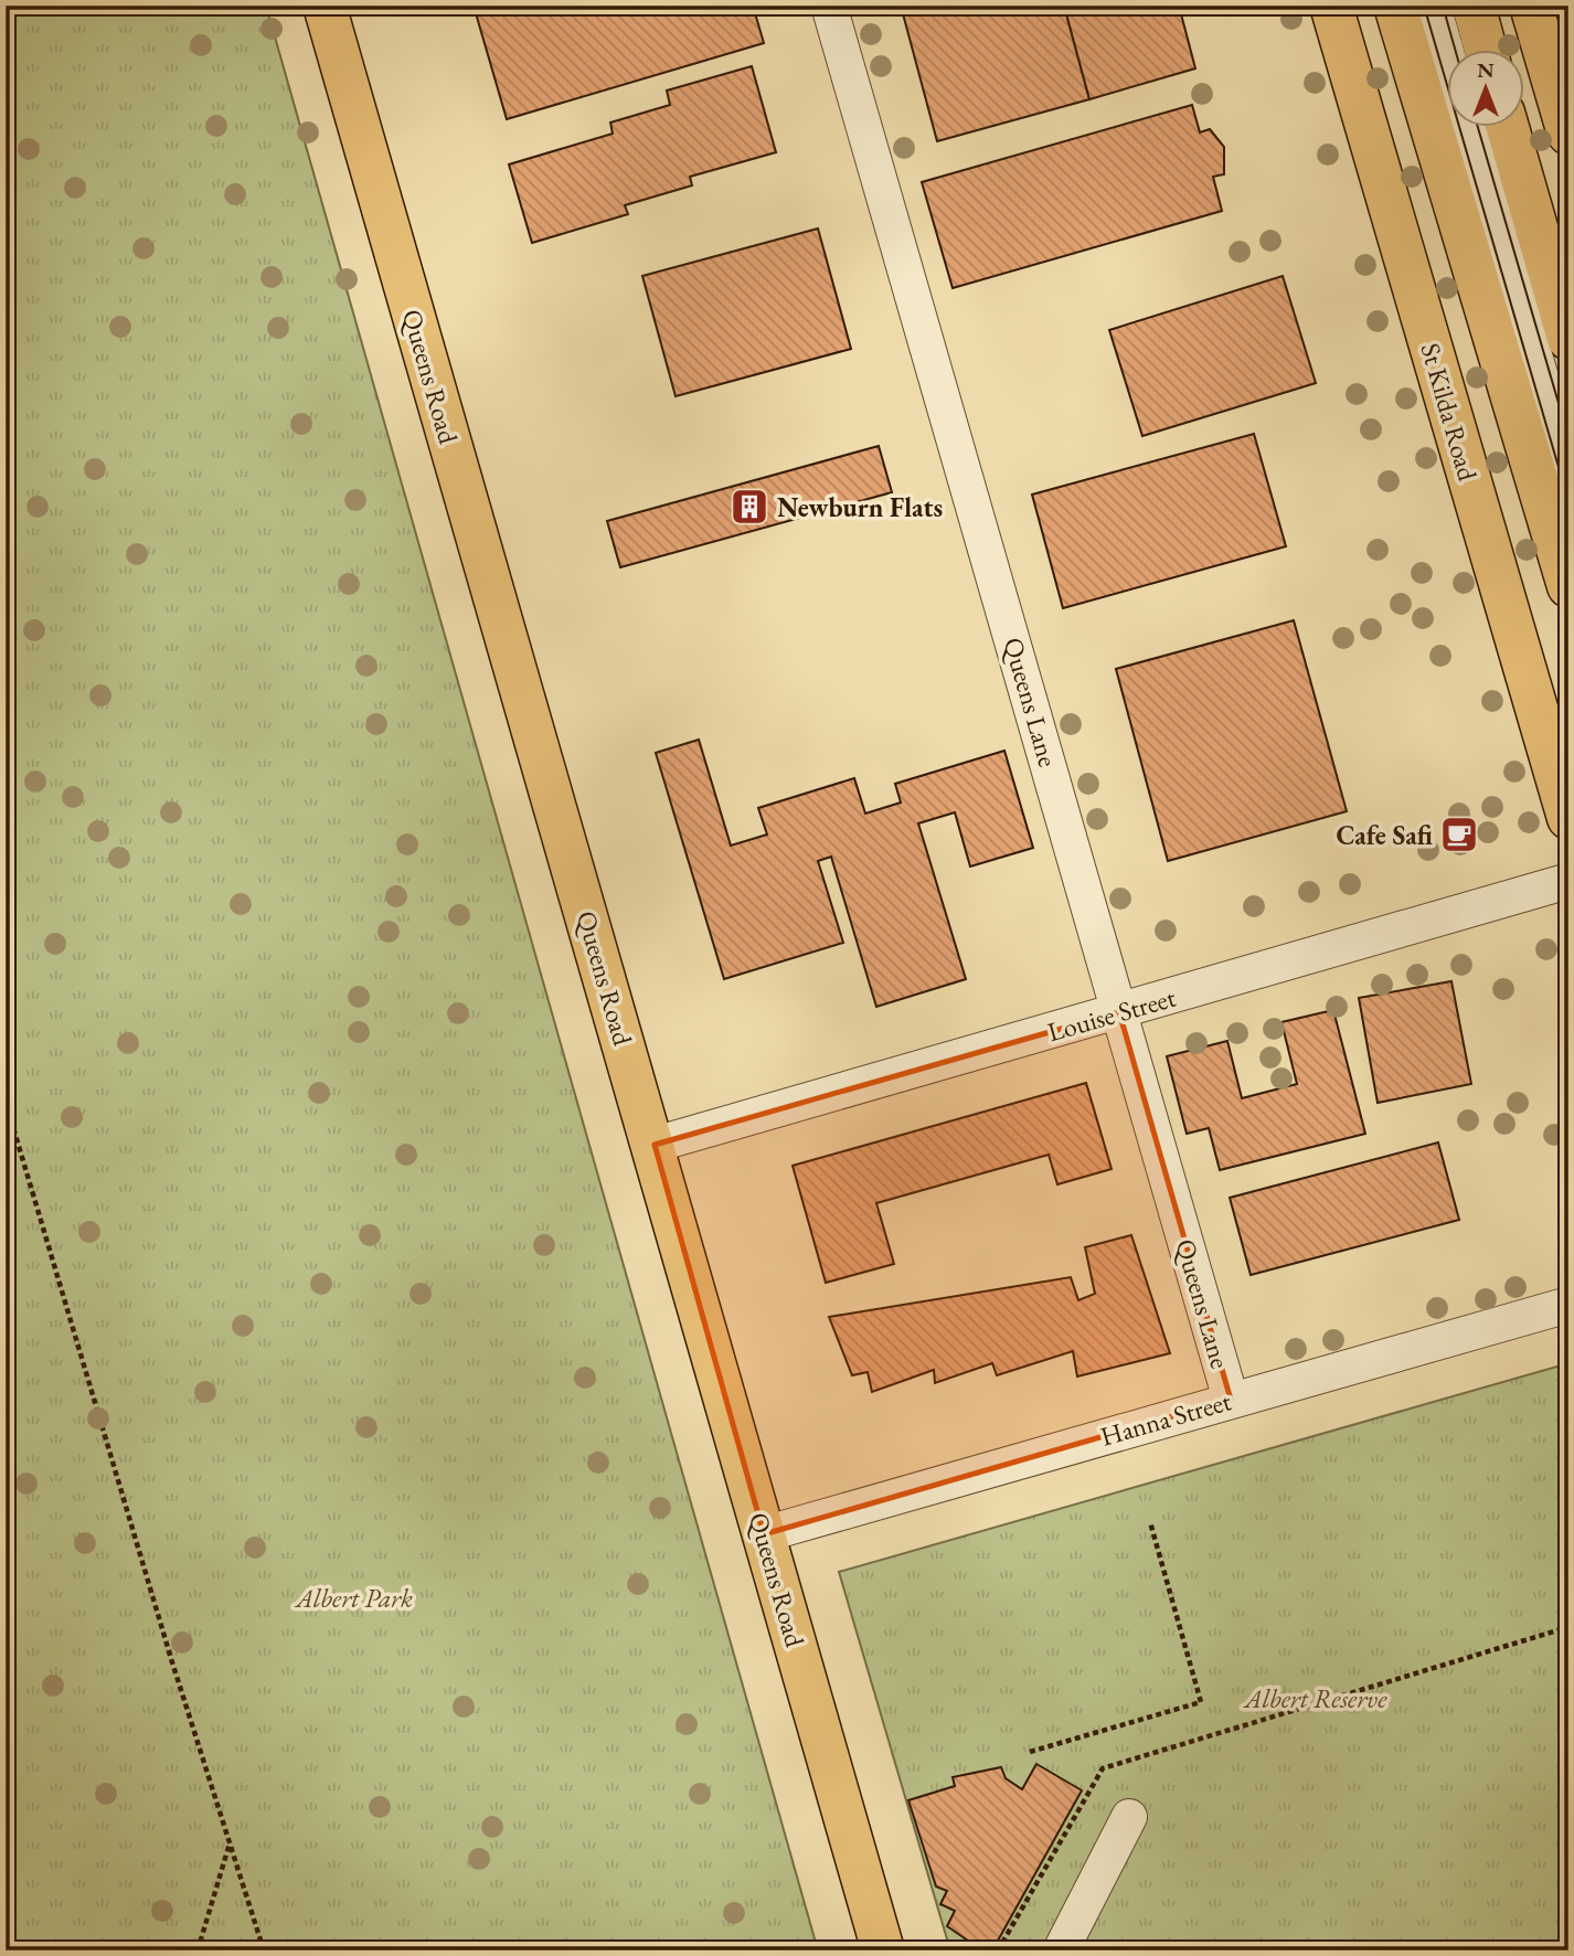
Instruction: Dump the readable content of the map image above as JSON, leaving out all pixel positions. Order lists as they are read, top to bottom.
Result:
{
  "streets": {
    "main road": ["Queens Road", "St Kilda Road"],
    "street": ["Queens Lane", "Louise Street", "Hanna Street"]
  },
  "crossings": [
    ["Queens Road", "Louise Street"],
    ["Queens Road", "Hanna Street"],
    ["Queens Lane", "Louise Street"],
    ["Queens Lane", "Hanna Street"]
  ],
  "parks": ["Albert Park", "Albert Reserve"],
  "places": {
    "building": ["Newburn Flats"],
    "cafe": ["Cafe Safi"]
  },
  "north": "top"
}
